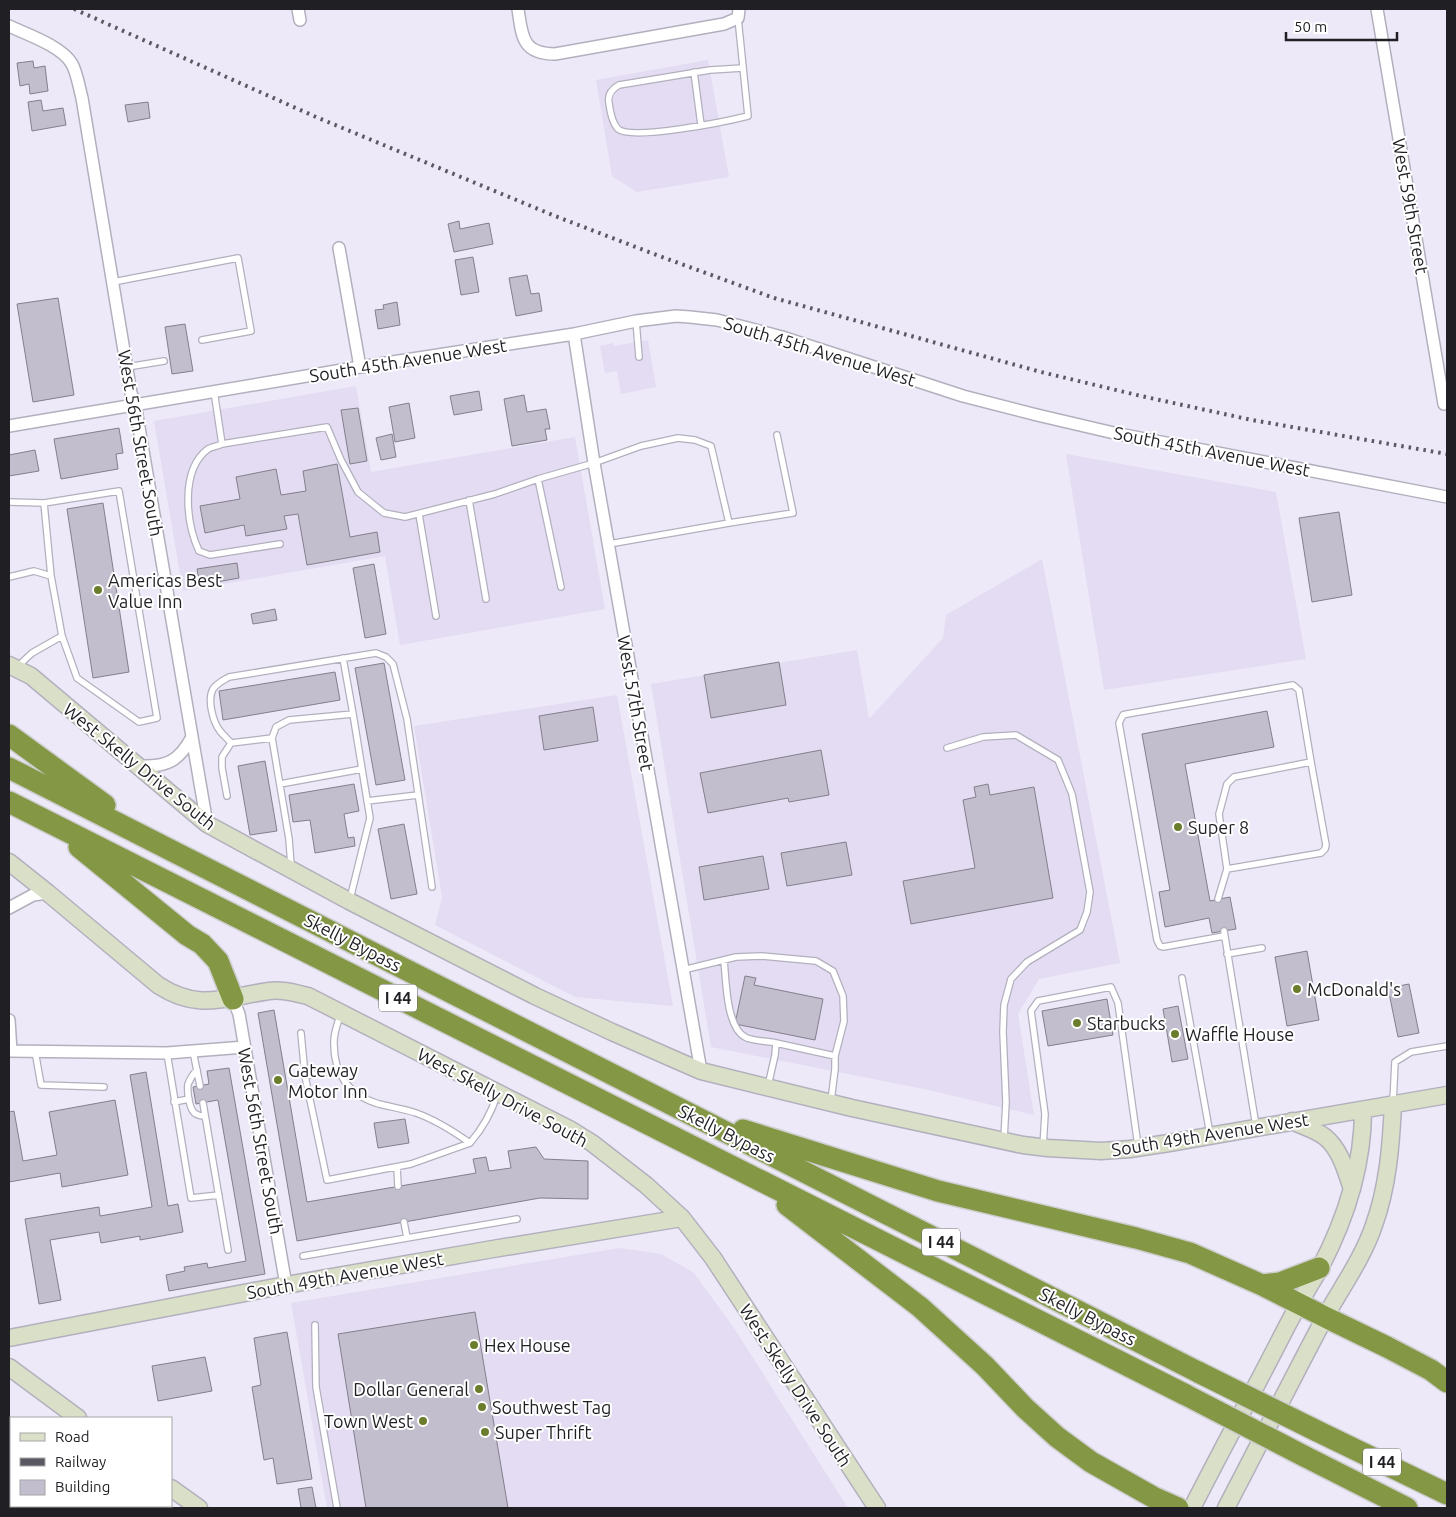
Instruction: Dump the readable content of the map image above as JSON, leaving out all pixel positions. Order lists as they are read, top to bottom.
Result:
{
  "streets": {
    "highway": ["Skelly Bypass", "I 44"],
    "street": [
      "West 59th Street",
      "South 45th Avenue West",
      "West 56th Street South",
      "West 57th Street",
      "West Skelly Drive South",
      "South 49th Avenue West"
    ]
  },
  "crossings": [
    ["South 45th Avenue West", "West 56th Street South"],
    ["South 45th Avenue West", "West 57th Street"],
    ["West 56th Street South", "West Skelly Drive South"],
    ["West 56th Street South", "South 49th Avenue West"],
    ["West 57th Street", "West Skelly Drive South"],
    ["West Skelly Drive South", "South 49th Avenue West"]
  ],
  "places": [
    "Americas Best Value Inn",
    "Super 8",
    "McDonald's",
    "Starbucks",
    "Waffle House",
    "Gateway Motor Inn",
    "Hex House",
    "Dollar General",
    "Southwest Tag",
    "Town West",
    "Super Thrift"
  ],
  "legend": ["Road", "Railway", "Building"],
  "scale_bar": "50 m"
}
